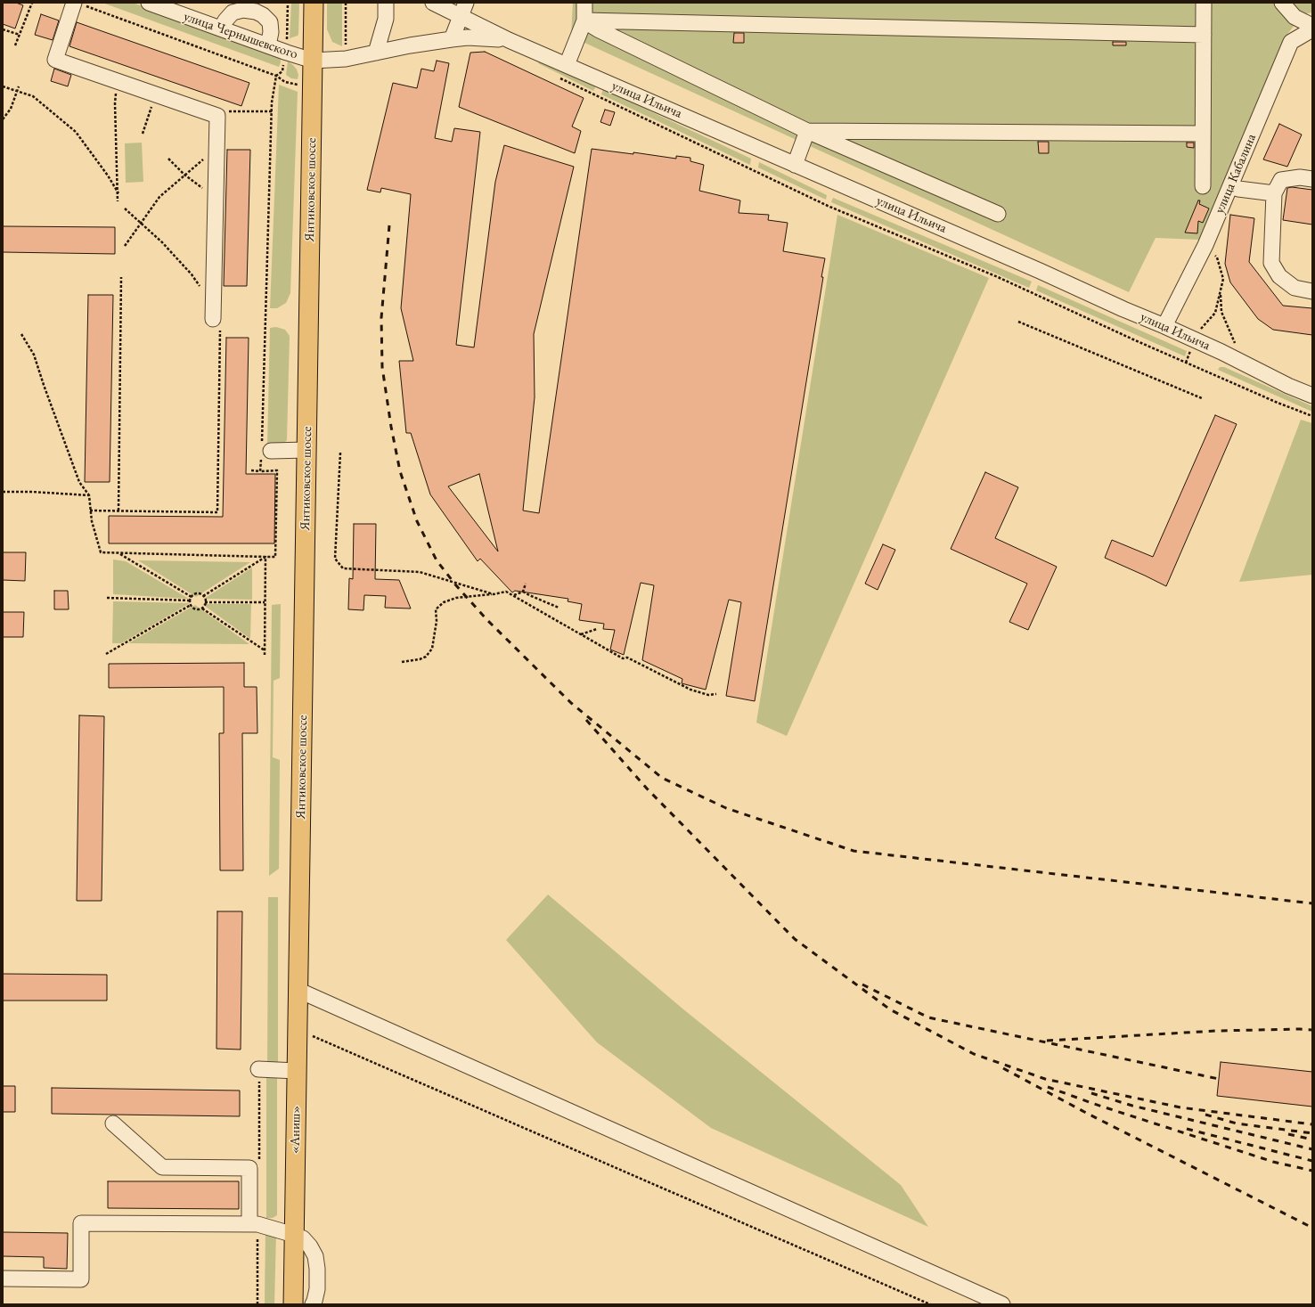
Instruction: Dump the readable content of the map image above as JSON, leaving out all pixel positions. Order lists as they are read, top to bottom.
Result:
{
  "streets": {
    "main road": ["Янтиковское шоссе", "«Аниш»"],
    "street": ["улица Чернышевского", "улица Ильича", "улица Кабалина"]
  },
  "crossings": [
    ["улица Чернышевского", "улица Ильича"],
    ["улица Чернышевского", "Янтиковское шоссе"],
    ["улица Ильича", "улица Кабалина"],
    ["улица Ильича", "Янтиковское шоссе"],
    ["Янтиковское шоссе", "«Аниш»"]
  ]
}
